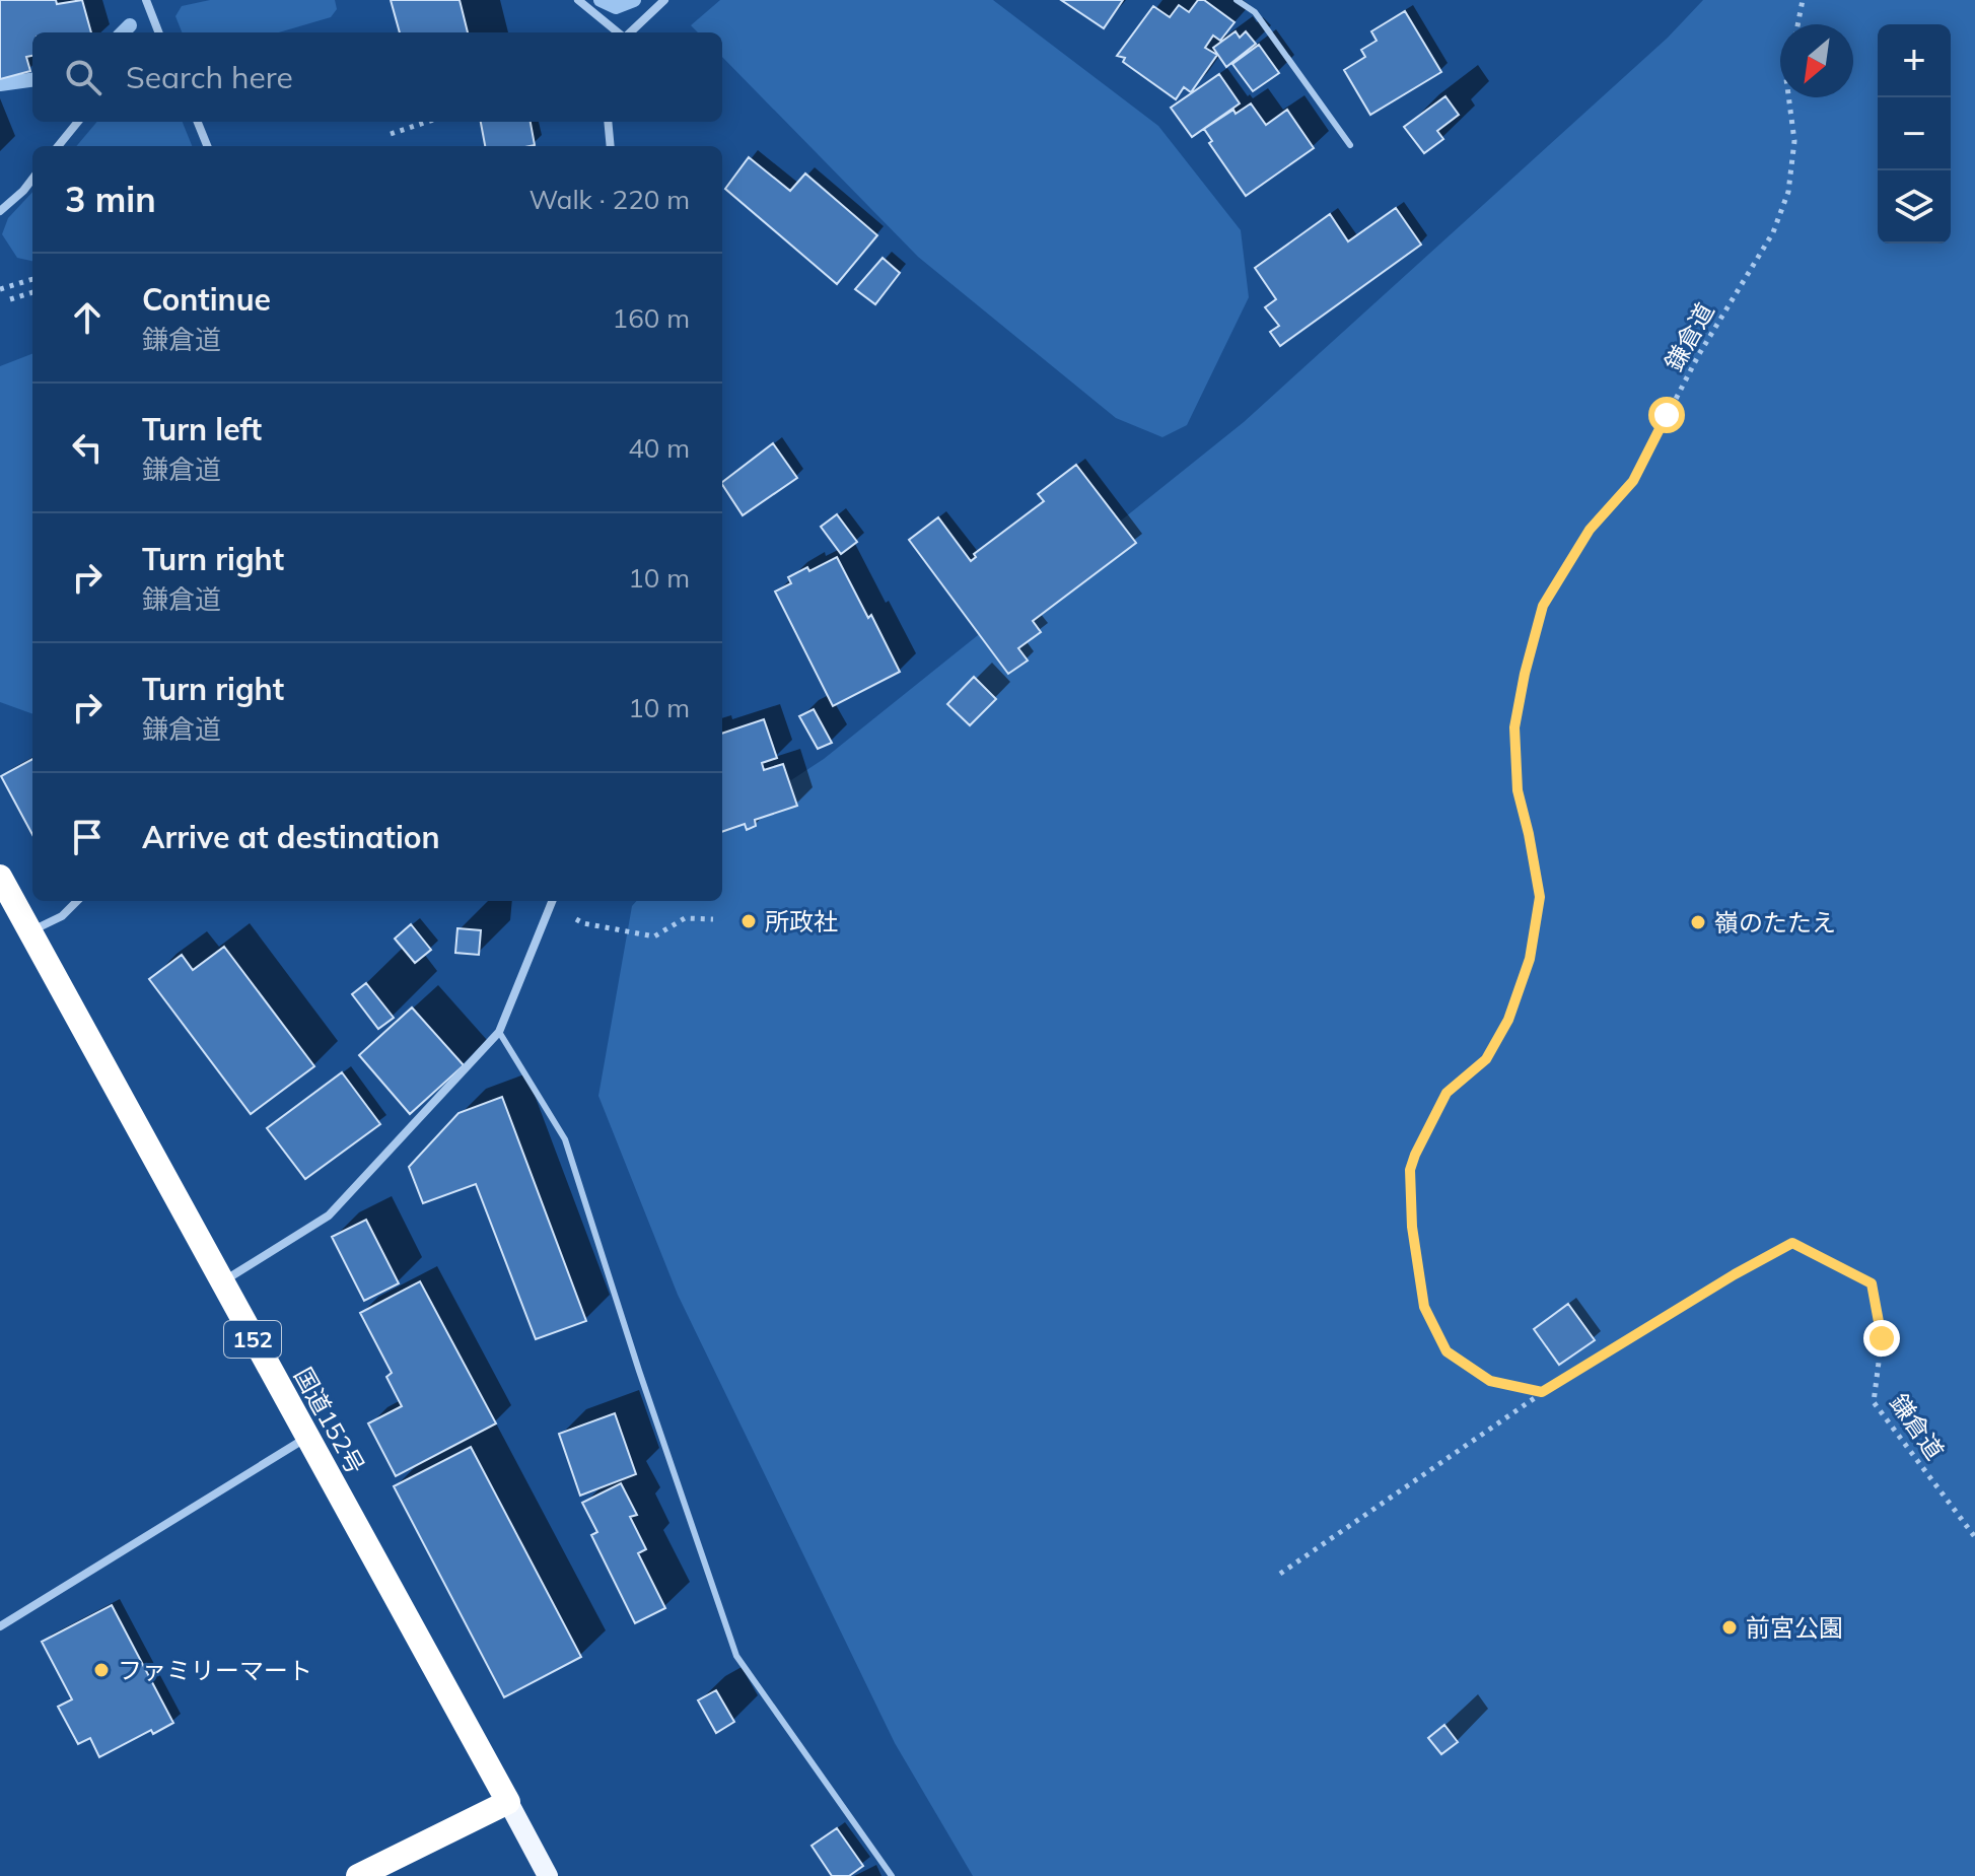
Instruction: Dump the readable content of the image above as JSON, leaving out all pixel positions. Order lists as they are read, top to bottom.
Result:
{
  "streets": {
    "highway": ["152", "国道152号"],
    "path": ["鎌倉道"]
  },
  "places": [
    "所政社",
    "嶺のたたえ",
    "前宮公園",
    "ファミリーマート"
  ],
  "north": "bottom left",
  "page": {
    "map_buttons": ["+", "−"],
    "search": "Search here",
    "heading": ["3 min", "Walk · 220 m"],
    "list": [
      ["Continue", "鎌倉道", "160 m"],
      ["Turn left", "鎌倉道", "40 m"],
      ["Turn right", "鎌倉道", "10 m"],
      ["Turn right", "鎌倉道", "10 m"],
      "Arrive at destination"
    ]
  }
}
